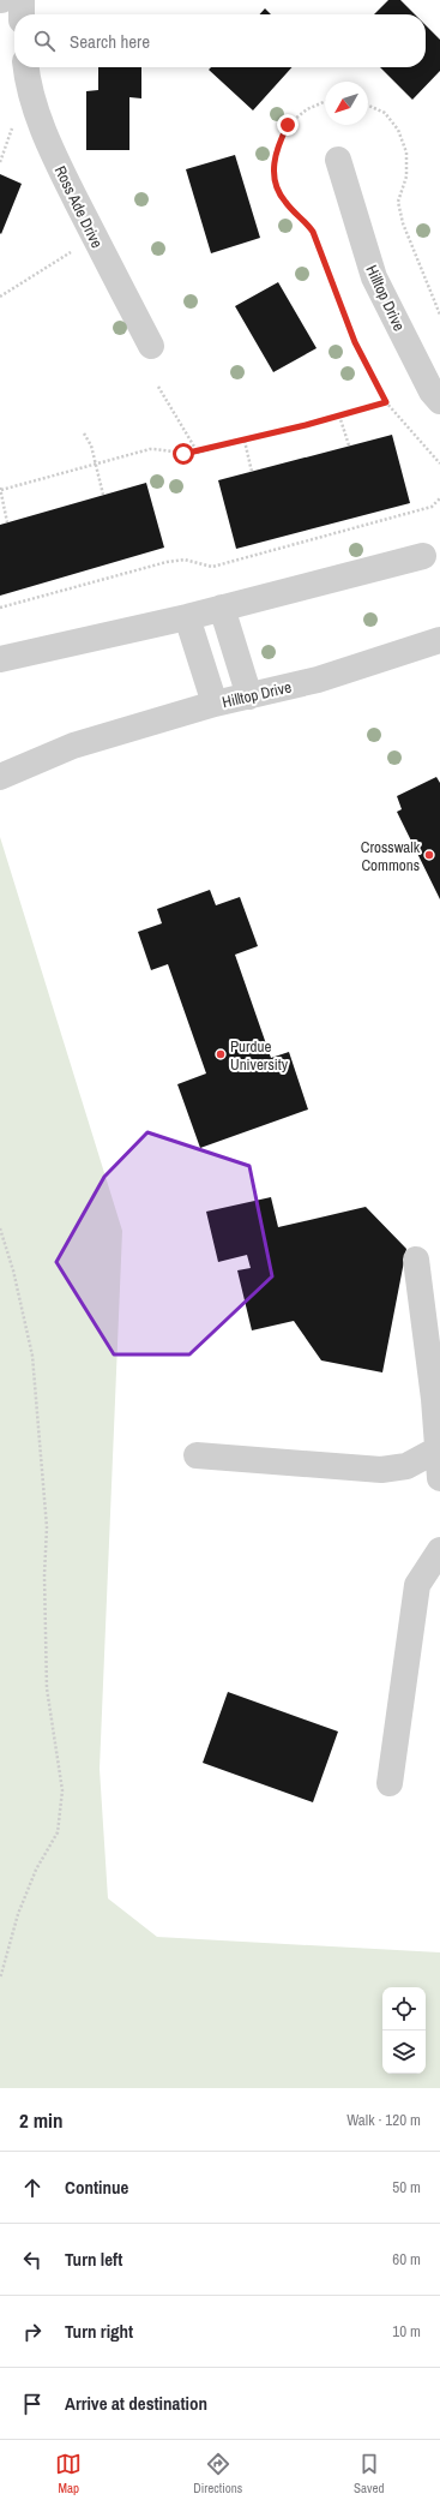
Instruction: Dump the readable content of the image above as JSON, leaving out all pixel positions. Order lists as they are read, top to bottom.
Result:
{
  "streets": {
    "street": ["Ross Ade Drive", "Hilltop Drive"]
  },
  "places": ["Crosswalk Commons", "Purdue University"],
  "north": "bottom left",
  "page": {
    "search": "Search here",
    "heading": ["2 min", "Walk · 120 m"],
    "list": [
      ["Continue", "50 m"],
      ["Turn left", "60 m"],
      ["Turn right", "10 m"],
      "Arrive at destination"
    ],
    "nav": ["Map", "Directions", "Saved"]
  }
}
